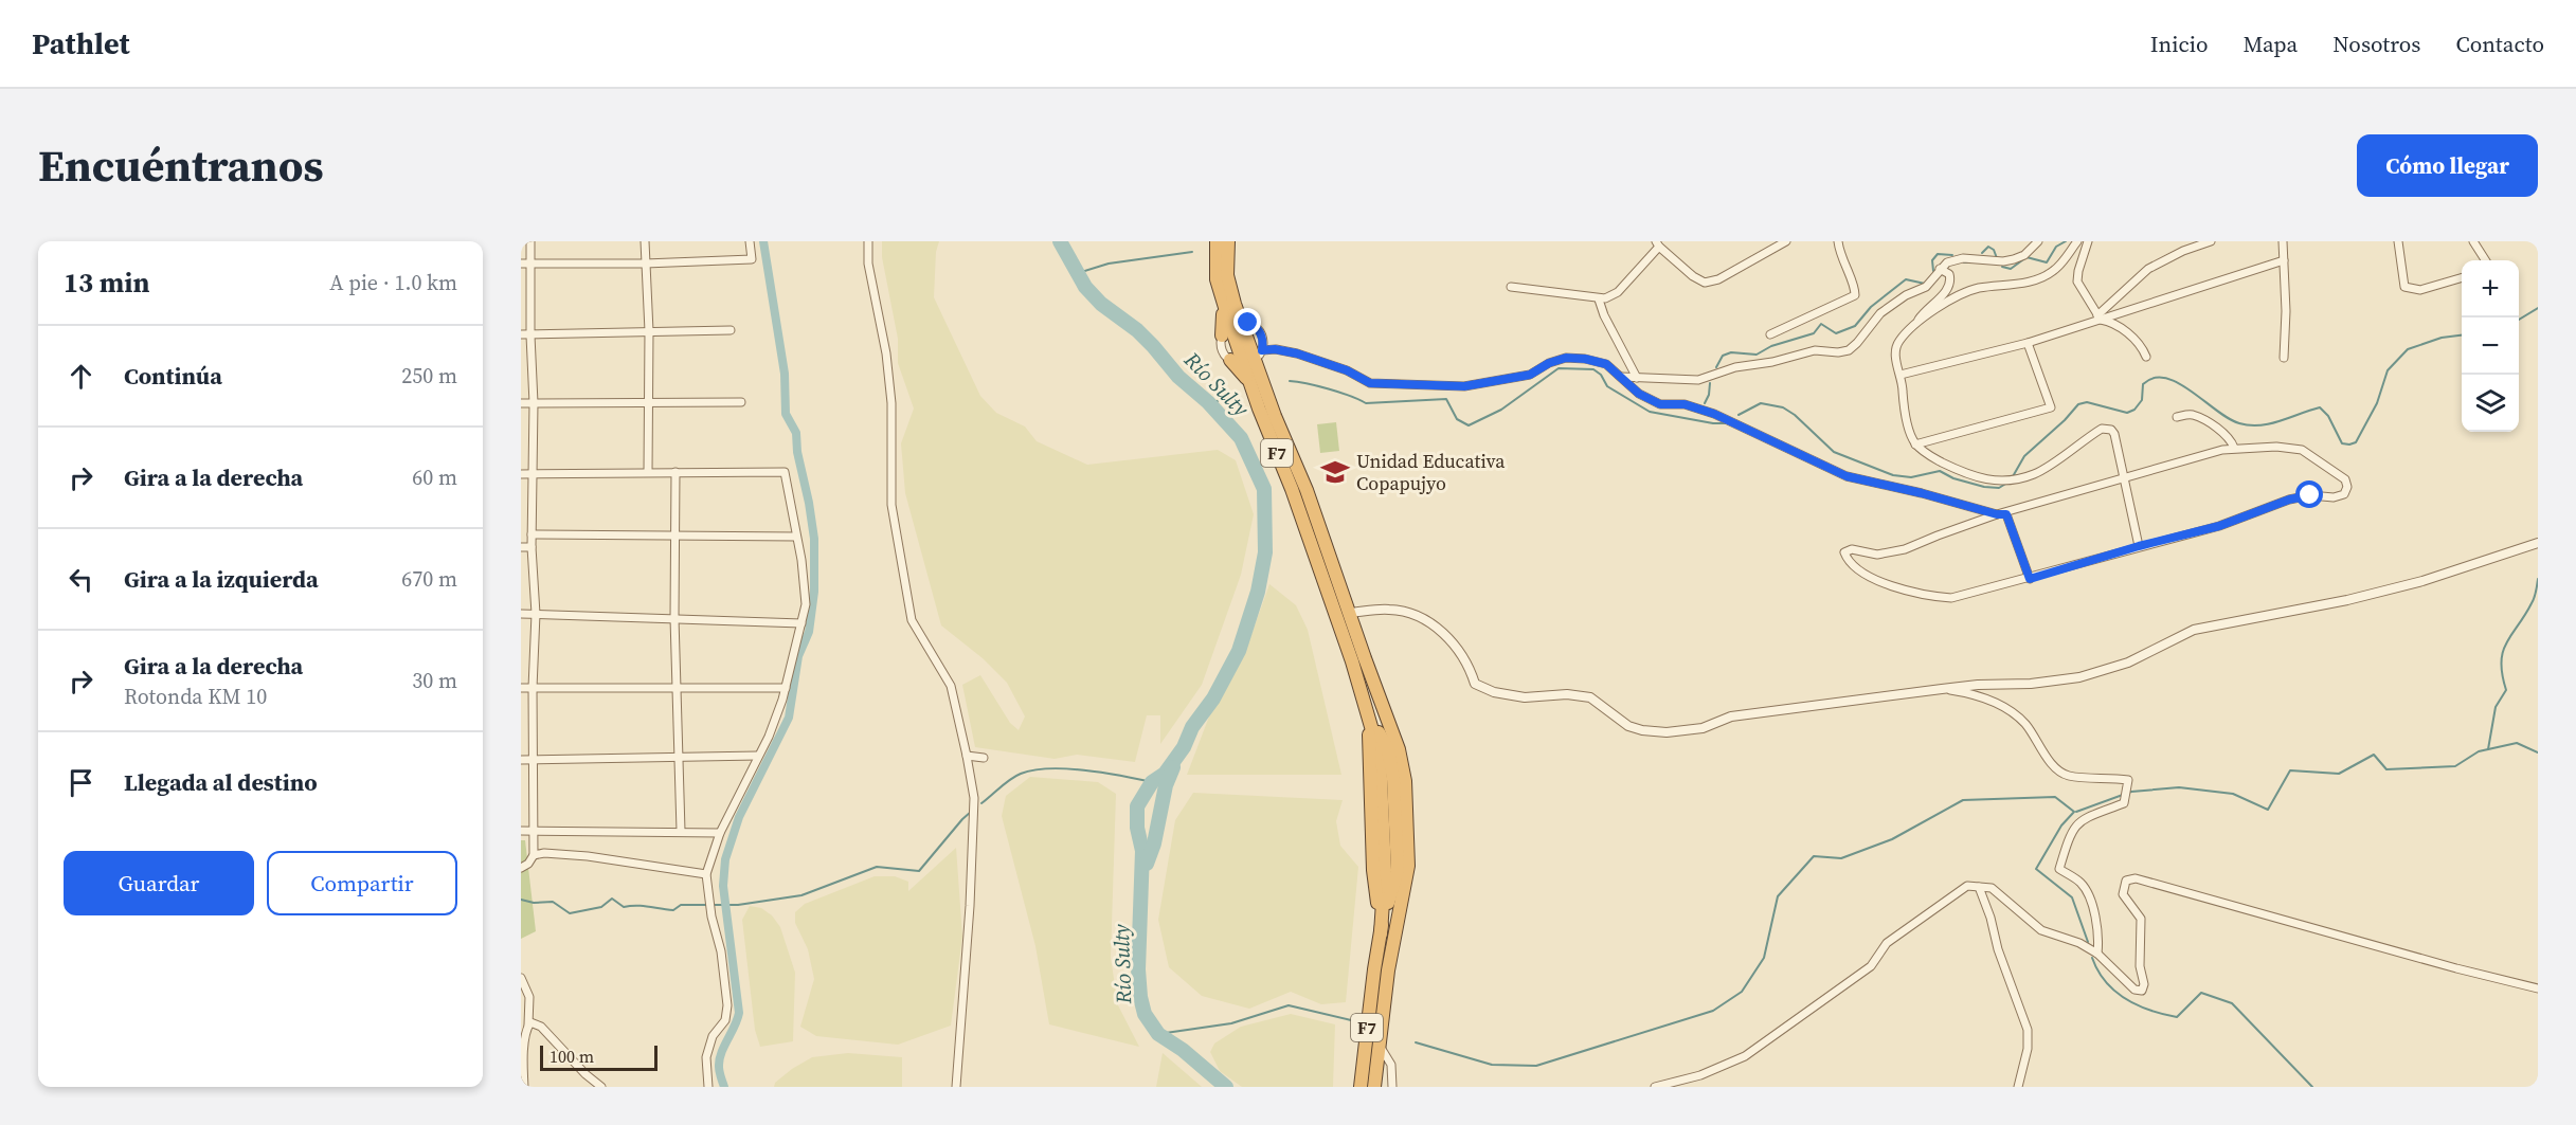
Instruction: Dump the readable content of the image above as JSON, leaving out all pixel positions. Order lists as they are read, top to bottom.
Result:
{
  "streets": {
    "highway": ["F7"]
  },
  "water": ["Río Sulty"],
  "places": {
    "school or university": ["Unidad Educativa Copapujyo"]
  },
  "scale_bar": "100 m",
  "page": {
    "header": "Pathlet",
    "nav": [
      "Inicio",
      "Mapa",
      "Nosotros",
      "Contacto"
    ],
    "title": "Encuéntranos",
    "buttons": [
      "Cómo llegar",
      ["Guardar", "Compartir"]
    ],
    "heading": ["13 min", "A pie · 1.0 km"],
    "map_buttons": ["+", "−"],
    "list": [
      ["Continúa", "250 m"],
      ["Gira a la derecha", "60 m"],
      ["Gira a la izquierda", "670 m"],
      ["Gira a la derecha", "Rotonda KM 10", "30 m"],
      "Llegada al destino"
    ],
    "scale": "100 m"
  }
}
